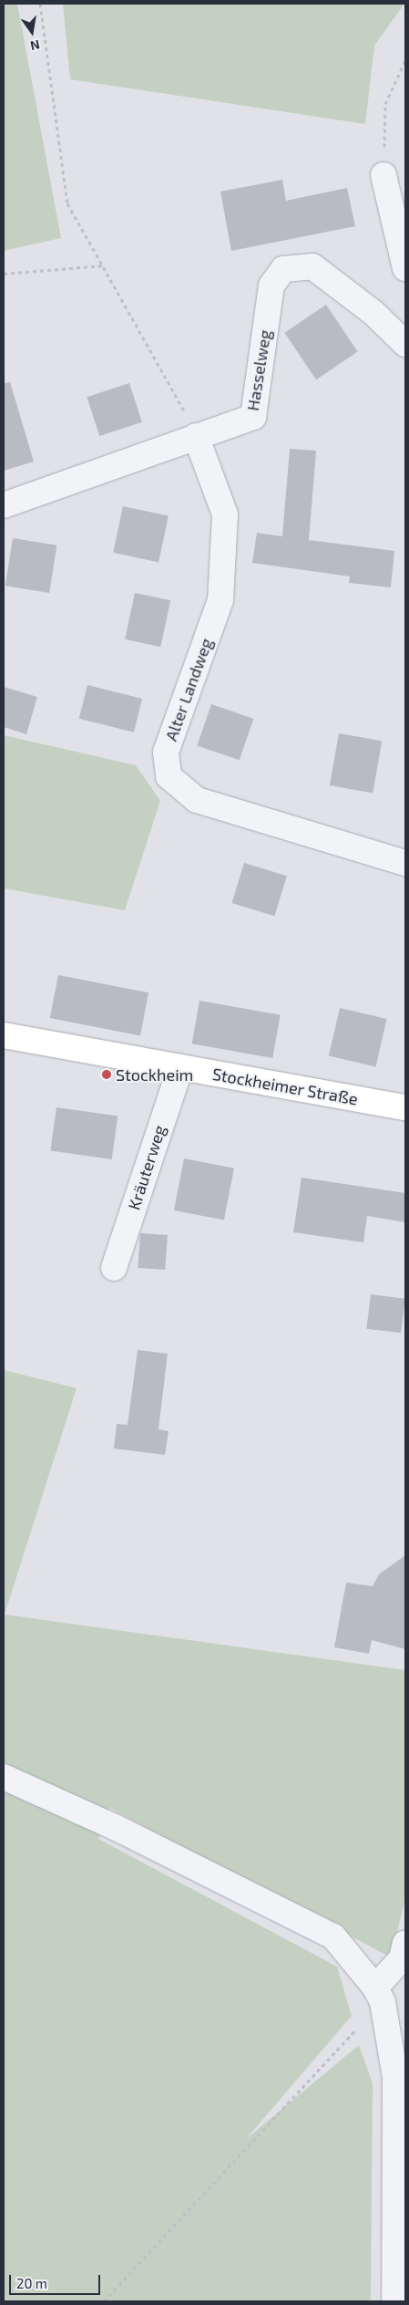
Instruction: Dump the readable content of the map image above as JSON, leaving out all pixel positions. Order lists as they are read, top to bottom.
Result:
{
  "streets": {
    "street": [
      "Hasselweg",
      "Alter Landweg",
      "Stockheimer Straße",
      "Kräuterweg"
    ]
  },
  "crossings": [
    ["Hasselweg", "Alter Landweg"],
    ["Stockheimer Straße", "Kräuterweg"]
  ],
  "places": ["Stockheim"],
  "scale_bar": "20 m",
  "north": "bottom"
}
